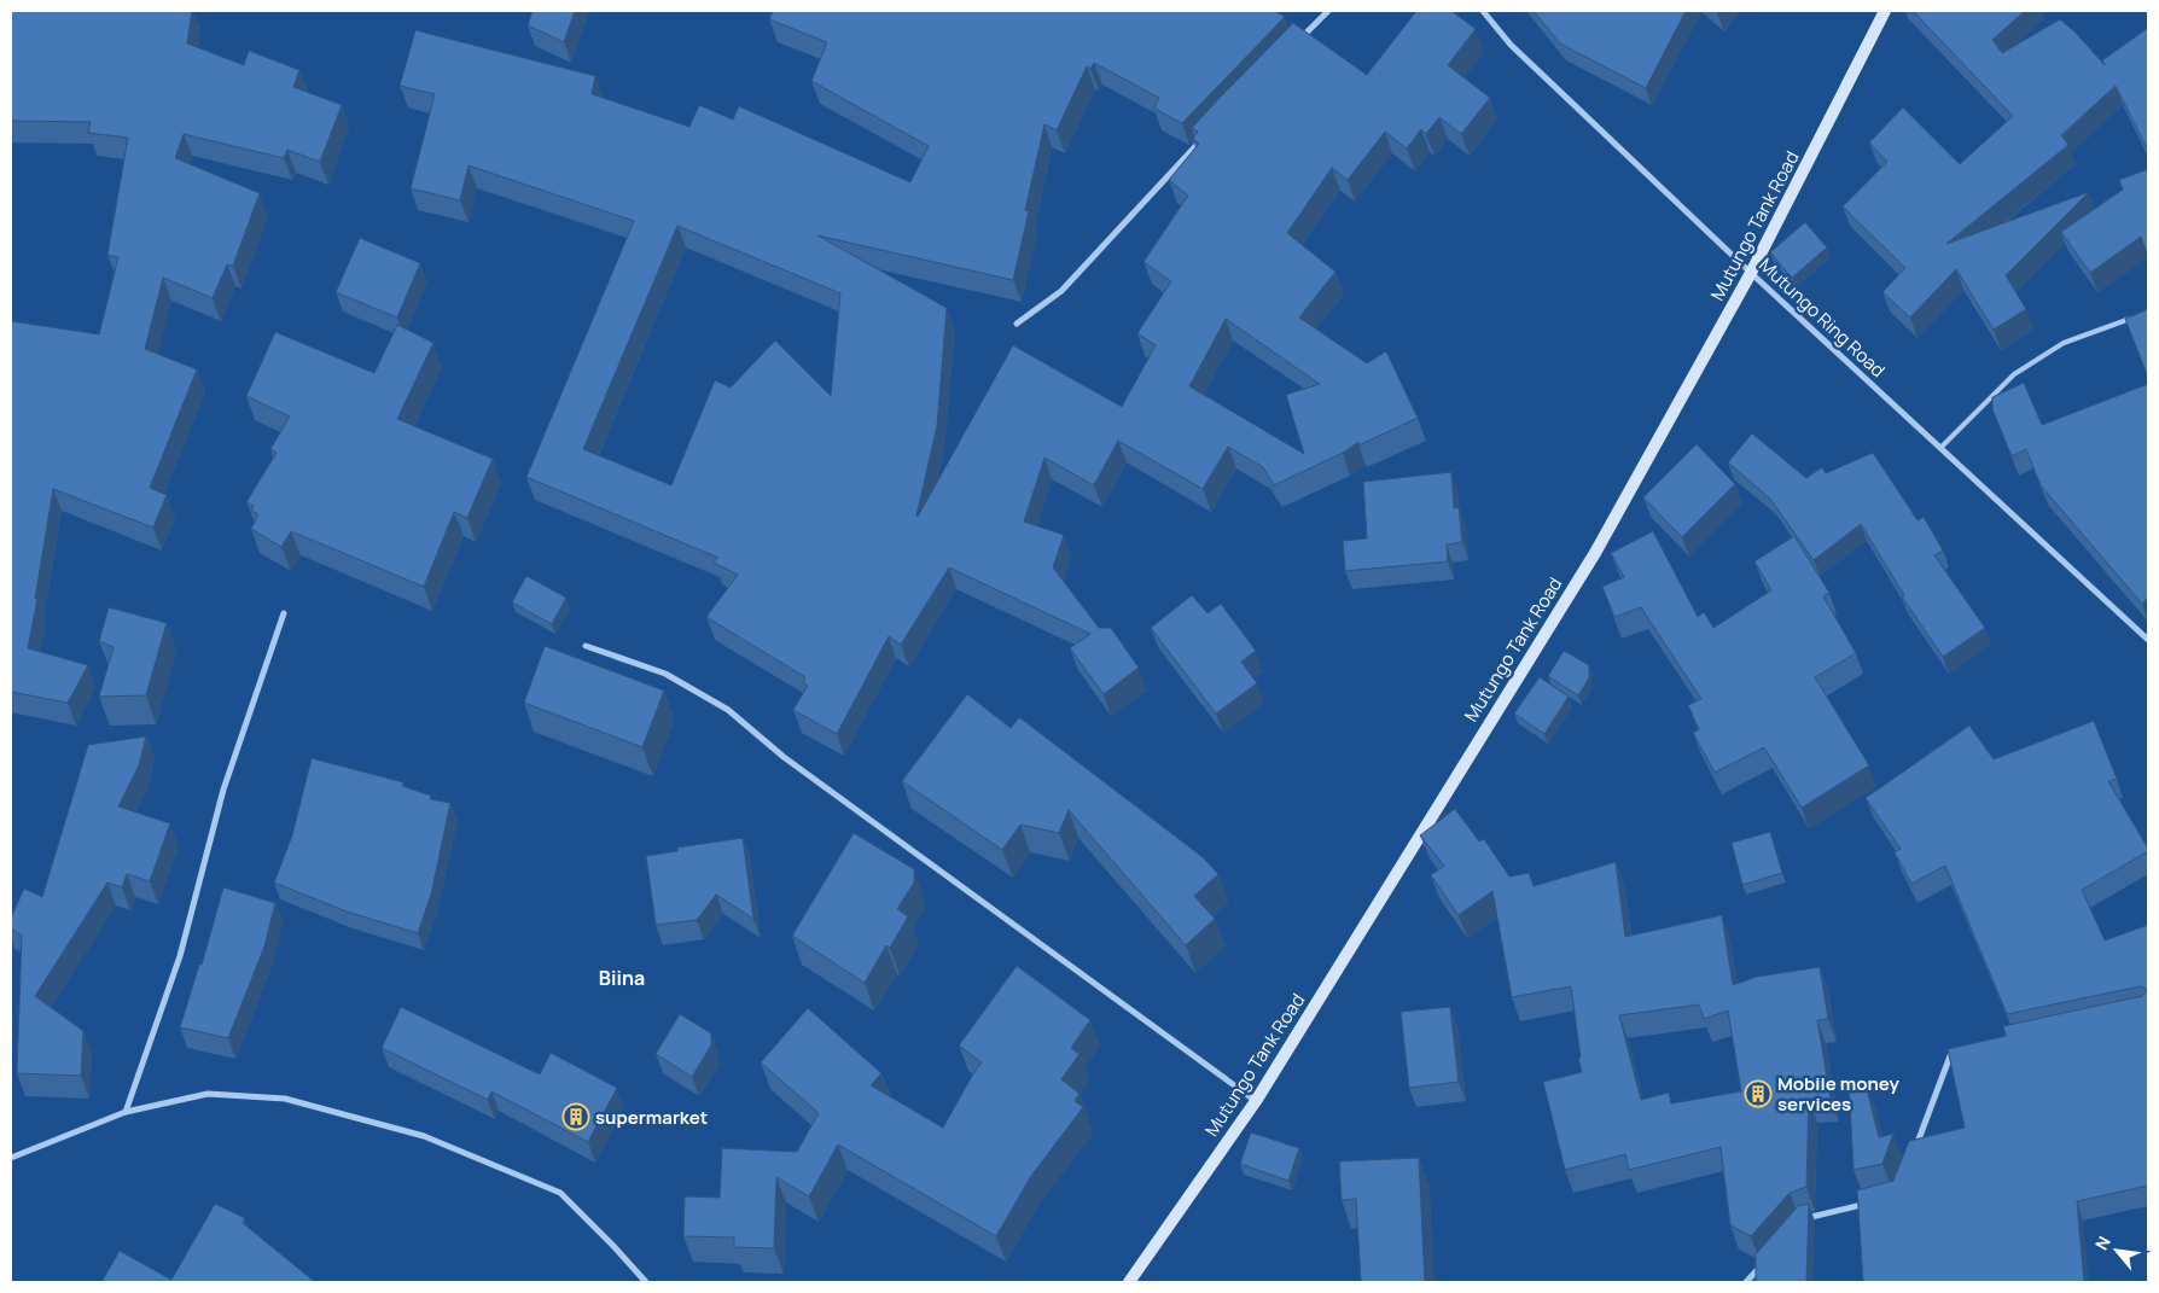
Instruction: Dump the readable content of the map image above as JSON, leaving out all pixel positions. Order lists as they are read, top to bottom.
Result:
{
  "streets": {
    "street": ["Mutungo Tank Road", "Mutungo Ring Road"]
  },
  "crossings": [
    ["Mutungo Tank Road", "Mutungo Ring Road"]
  ],
  "districts": ["Biina"],
  "places": {
    "building": ["Mobile money services", "supermarket"]
  },
  "north": "top left"
}
